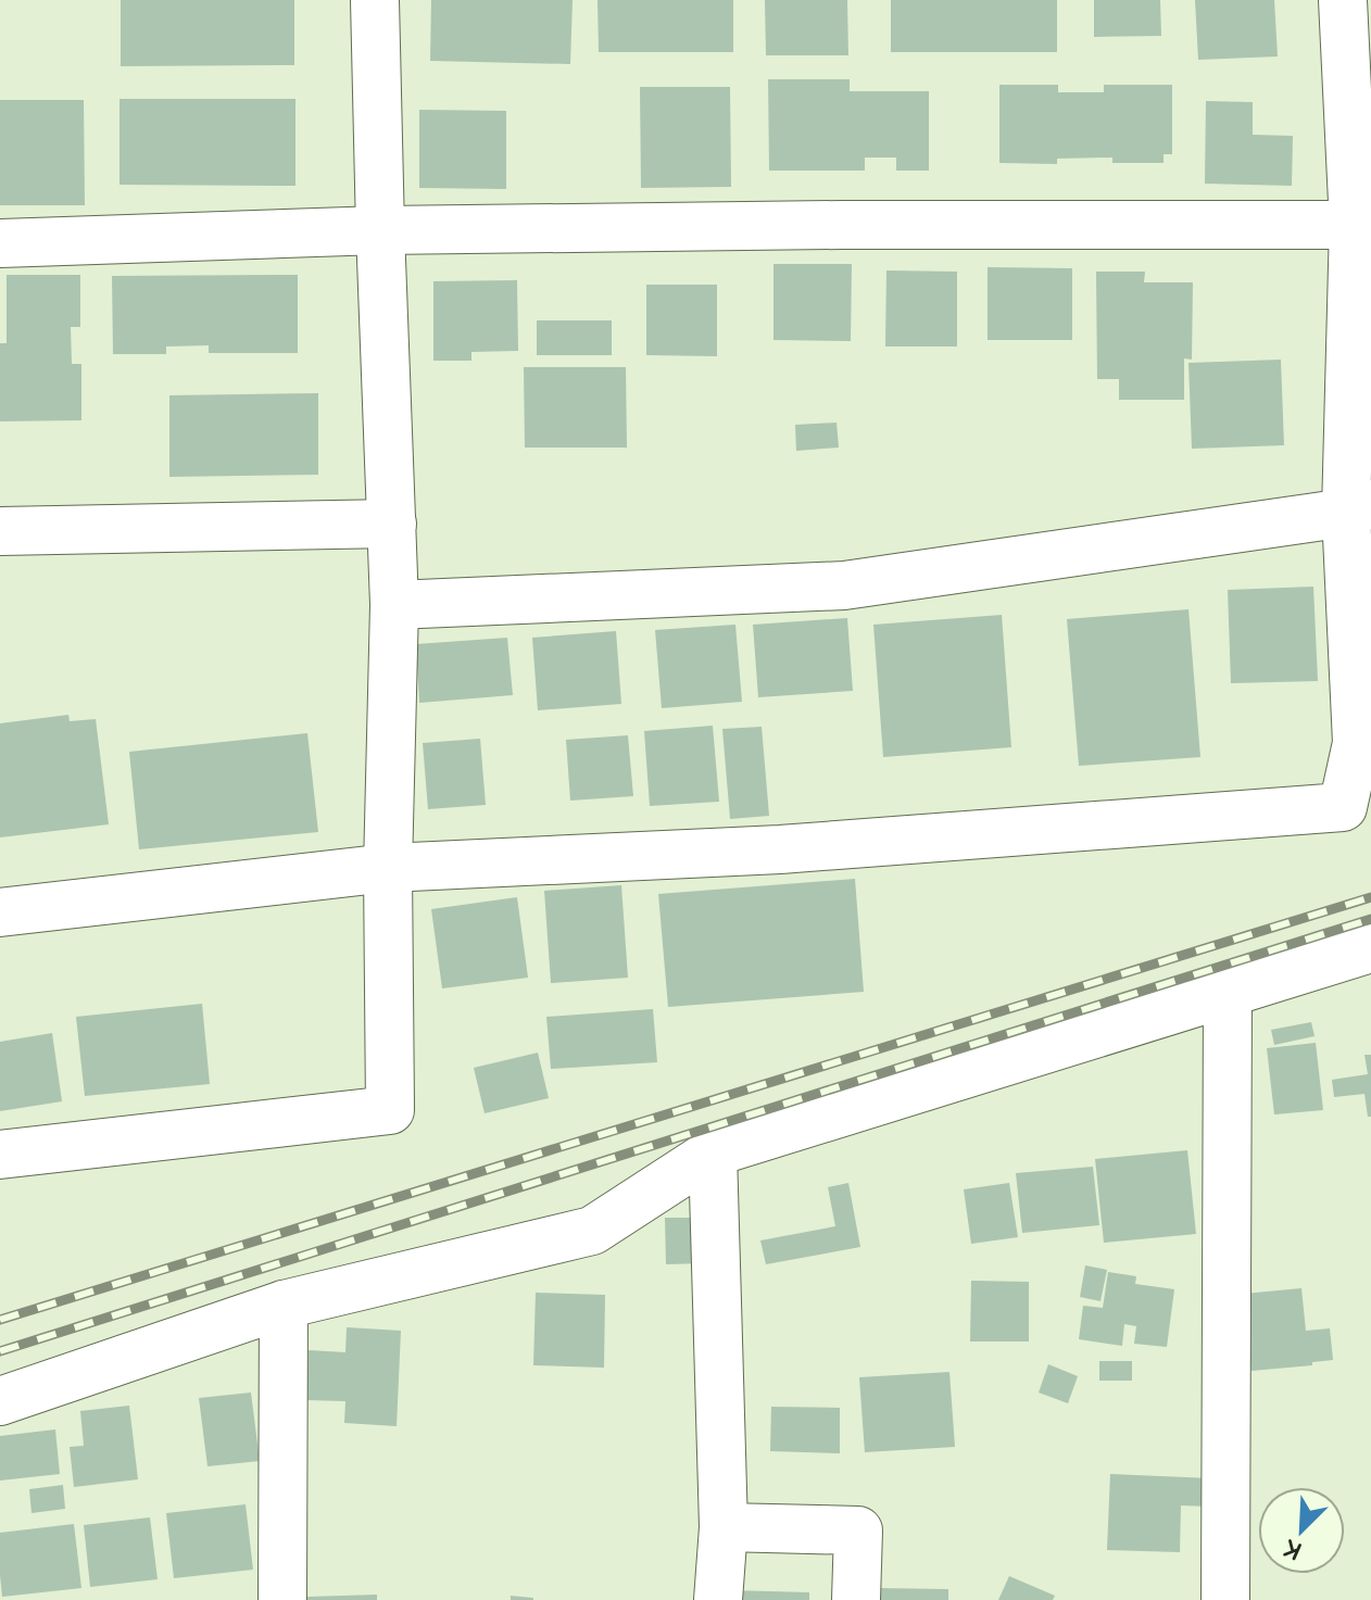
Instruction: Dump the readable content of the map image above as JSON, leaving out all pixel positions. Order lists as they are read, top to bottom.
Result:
{
  "north": "bottom left"
}
